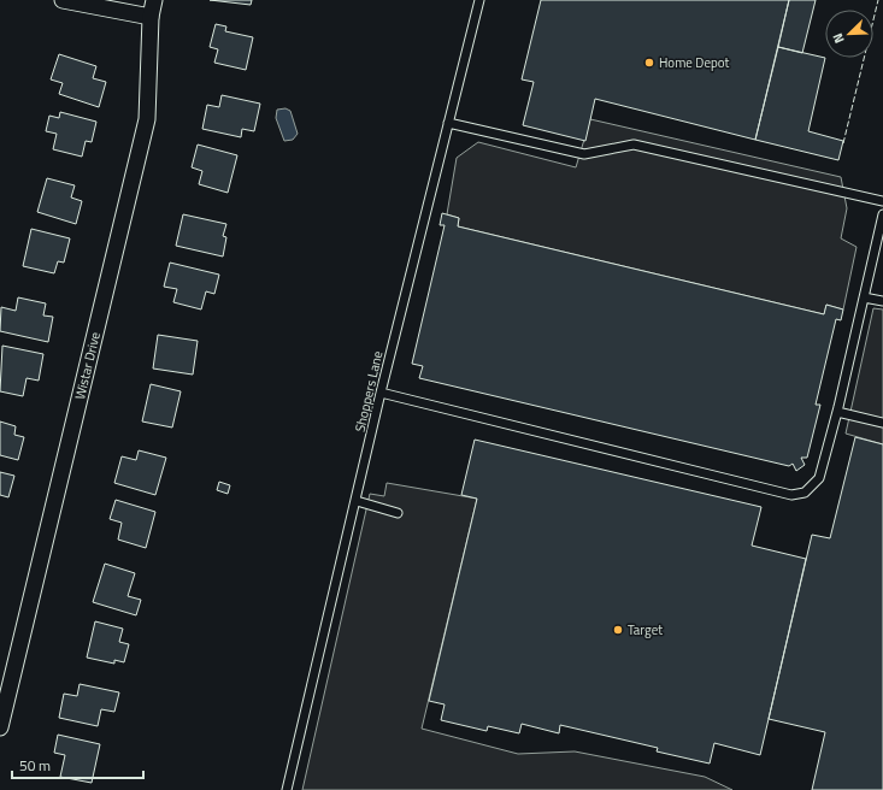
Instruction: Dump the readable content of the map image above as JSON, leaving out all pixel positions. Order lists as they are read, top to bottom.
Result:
{
  "streets": {
    "street": ["Wistar Drive"],
    "lane": ["Shoppers Lane"]
  },
  "places": ["Home Depot", "Target"],
  "scale_bar": "50 m",
  "north": "bottom left"
}
